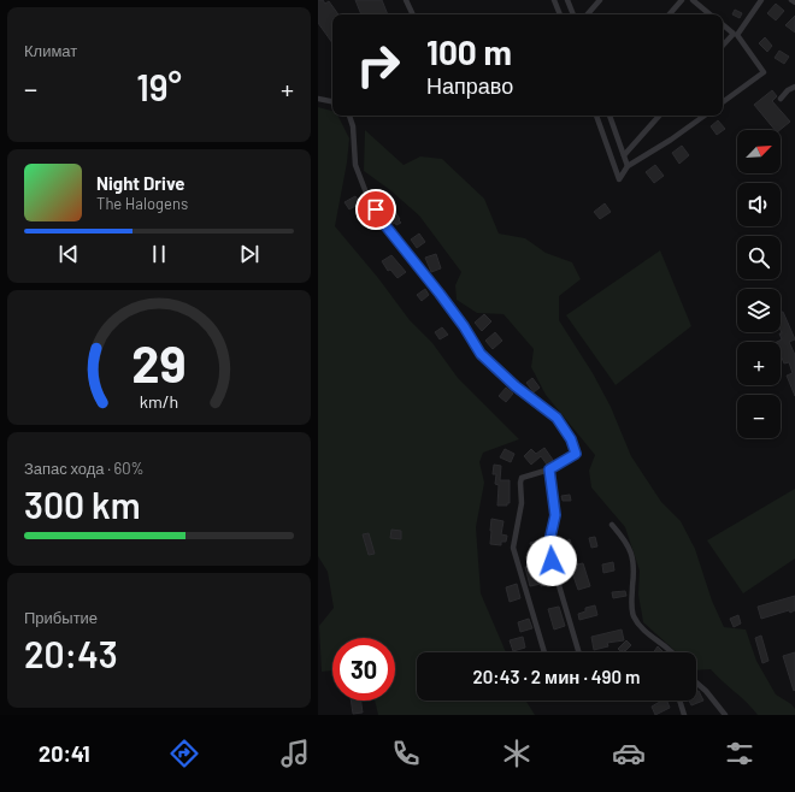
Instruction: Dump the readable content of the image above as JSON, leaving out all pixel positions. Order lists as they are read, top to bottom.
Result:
{
  "north": "top right",
  "page": {
    "tile": [
      "Климат",
      ["Запас хода · 60%", "300 km"],
      ["Прибытие", "20:43"]
    ],
    "turn": ["100 m", "Направо"],
    "heat": ["−", "19°", "+"],
    "map_buttons": ["+", "−"],
    "song": ["Night Drive", "The Halogens"],
    "limit": "30",
    "trip": "20:43 · 2 мин · 490 m",
    "tabs": "20:41",
    "gauge": ["29", "km/h"]
  }
}
